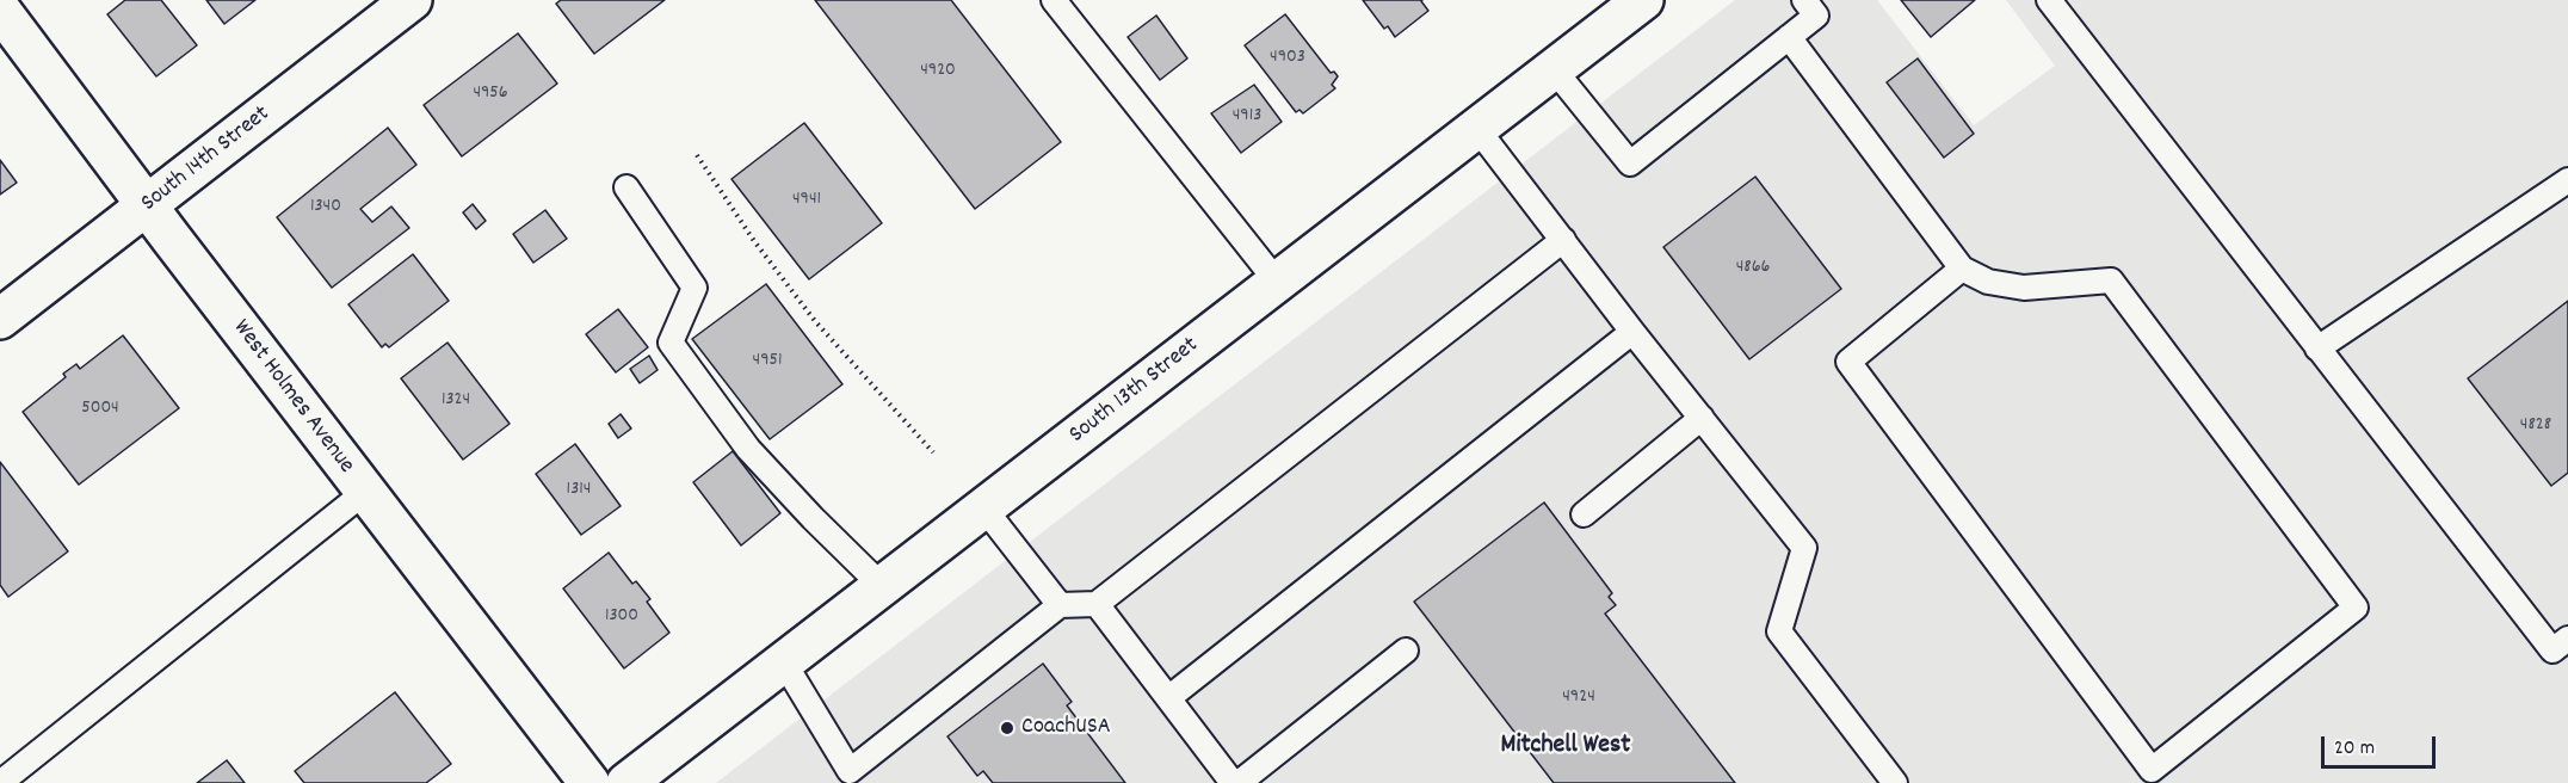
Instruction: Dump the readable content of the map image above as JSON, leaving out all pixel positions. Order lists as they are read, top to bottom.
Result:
{
  "streets": {
    "street": ["South 14th Street", "South 13th Street", "West Holmes Avenue"]
  },
  "crossings": [
    ["South 14th Street", "West Holmes Avenue"]
  ],
  "districts": ["Mitchell West"],
  "places": ["CoachUSA"],
  "house_numbers": [
    "4903",
    "4920",
    "4956",
    "4913",
    "4941",
    "1340",
    "4866",
    "4951",
    "1324",
    "5004",
    "4828",
    "1314",
    "1300",
    "4924"
  ],
  "scale_bar": "20 m"
}
